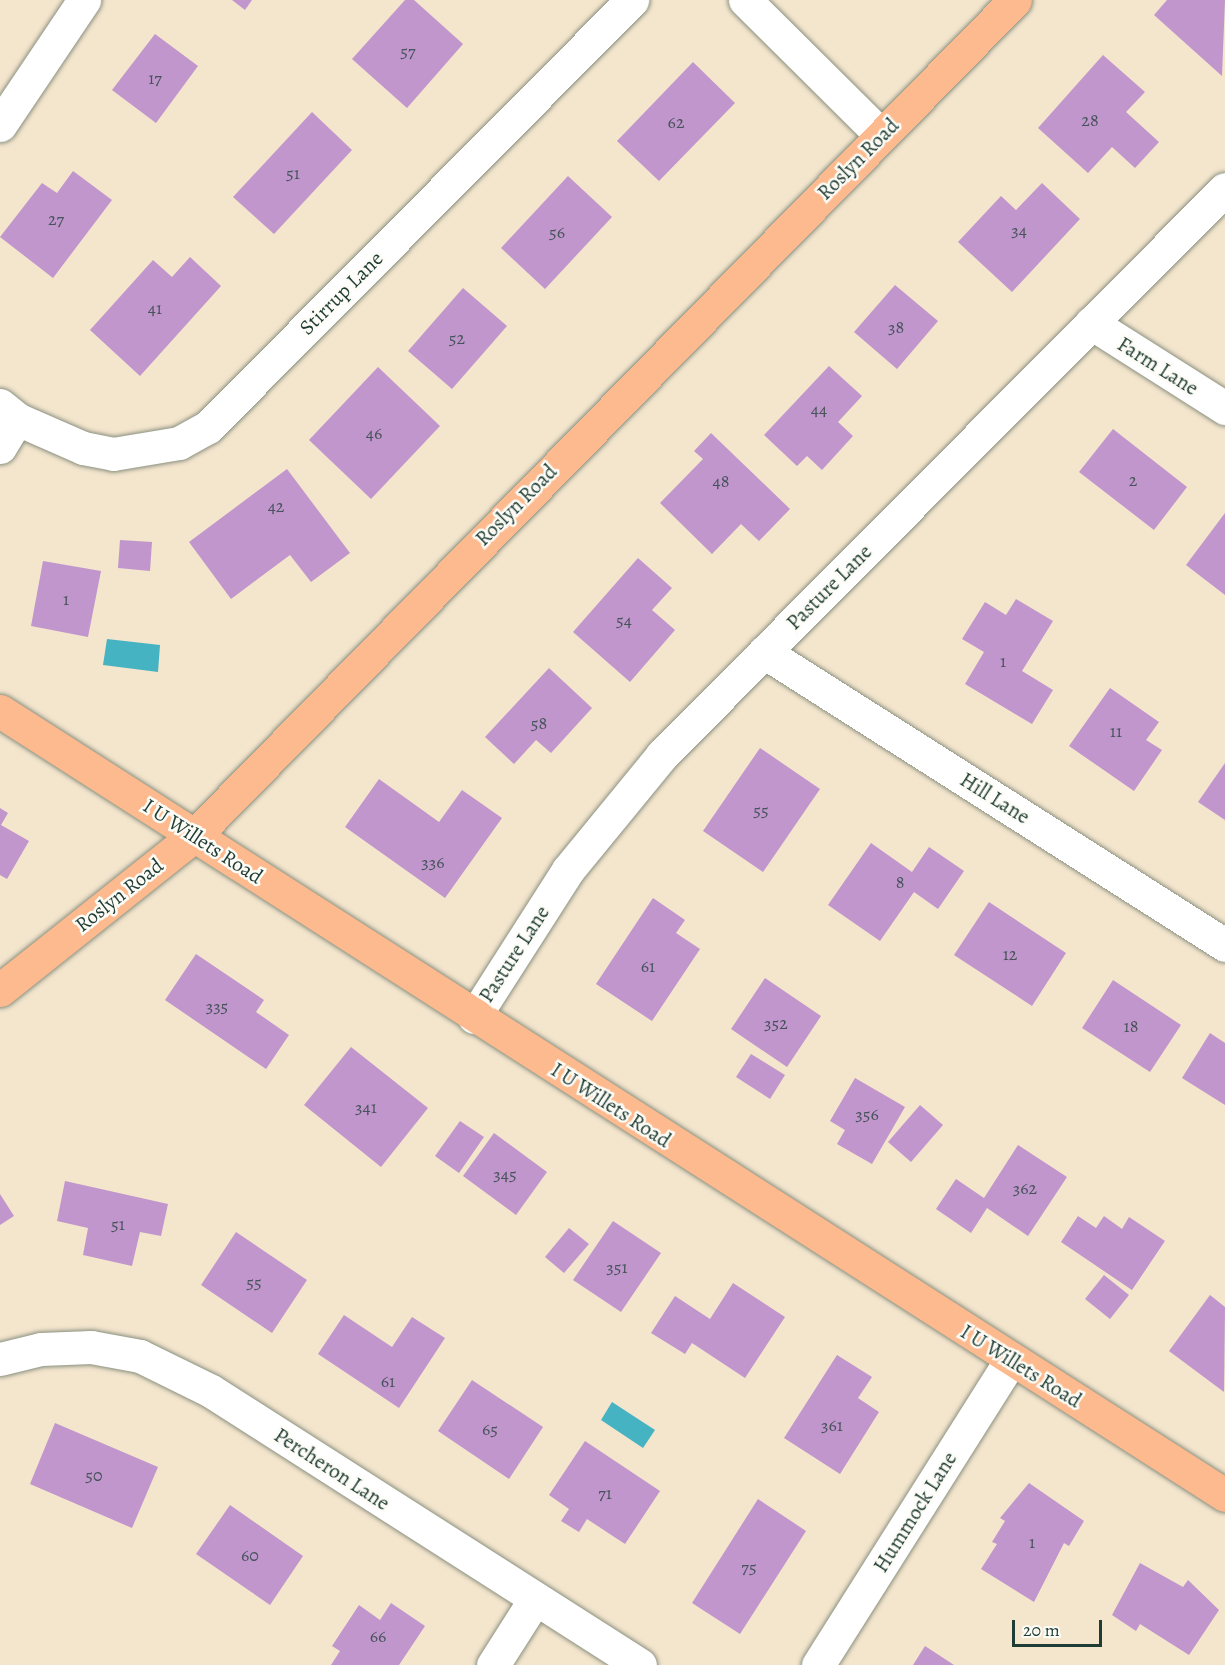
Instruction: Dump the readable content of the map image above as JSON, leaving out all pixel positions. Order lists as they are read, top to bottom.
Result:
{
  "streets": {
    "main road": ["Roslyn Road", "I U Willets Road"],
    "street": [
      "Stirrup Lane",
      "Farm Lane",
      "Pasture Lane",
      "Hill Lane",
      "Percheron Lane",
      "Hummock Lane"
    ]
  },
  "crossings": [
    ["Roslyn Road", "I U Willets Road"],
    ["Farm Lane", "Pasture Lane"],
    ["Pasture Lane", "Hill Lane"],
    ["Pasture Lane", "I U Willets Road"],
    ["I U Willets Road", "Hummock Lane"]
  ],
  "house_numbers": [
    "57",
    "17",
    "28",
    "62",
    "51",
    "27",
    "34",
    "56",
    "41",
    "38",
    "52",
    "44",
    "46",
    "2",
    "48",
    "42",
    "1",
    "54",
    "1",
    "58",
    "11",
    "55",
    "336",
    "8",
    "12",
    "61",
    "335",
    "352",
    "18",
    "341",
    "356",
    "345",
    "362",
    "51",
    "351",
    "55",
    "61",
    "361",
    "65",
    "50",
    "71",
    "1",
    "60",
    "75",
    "66"
  ],
  "scale_bar": "20 m"
}
